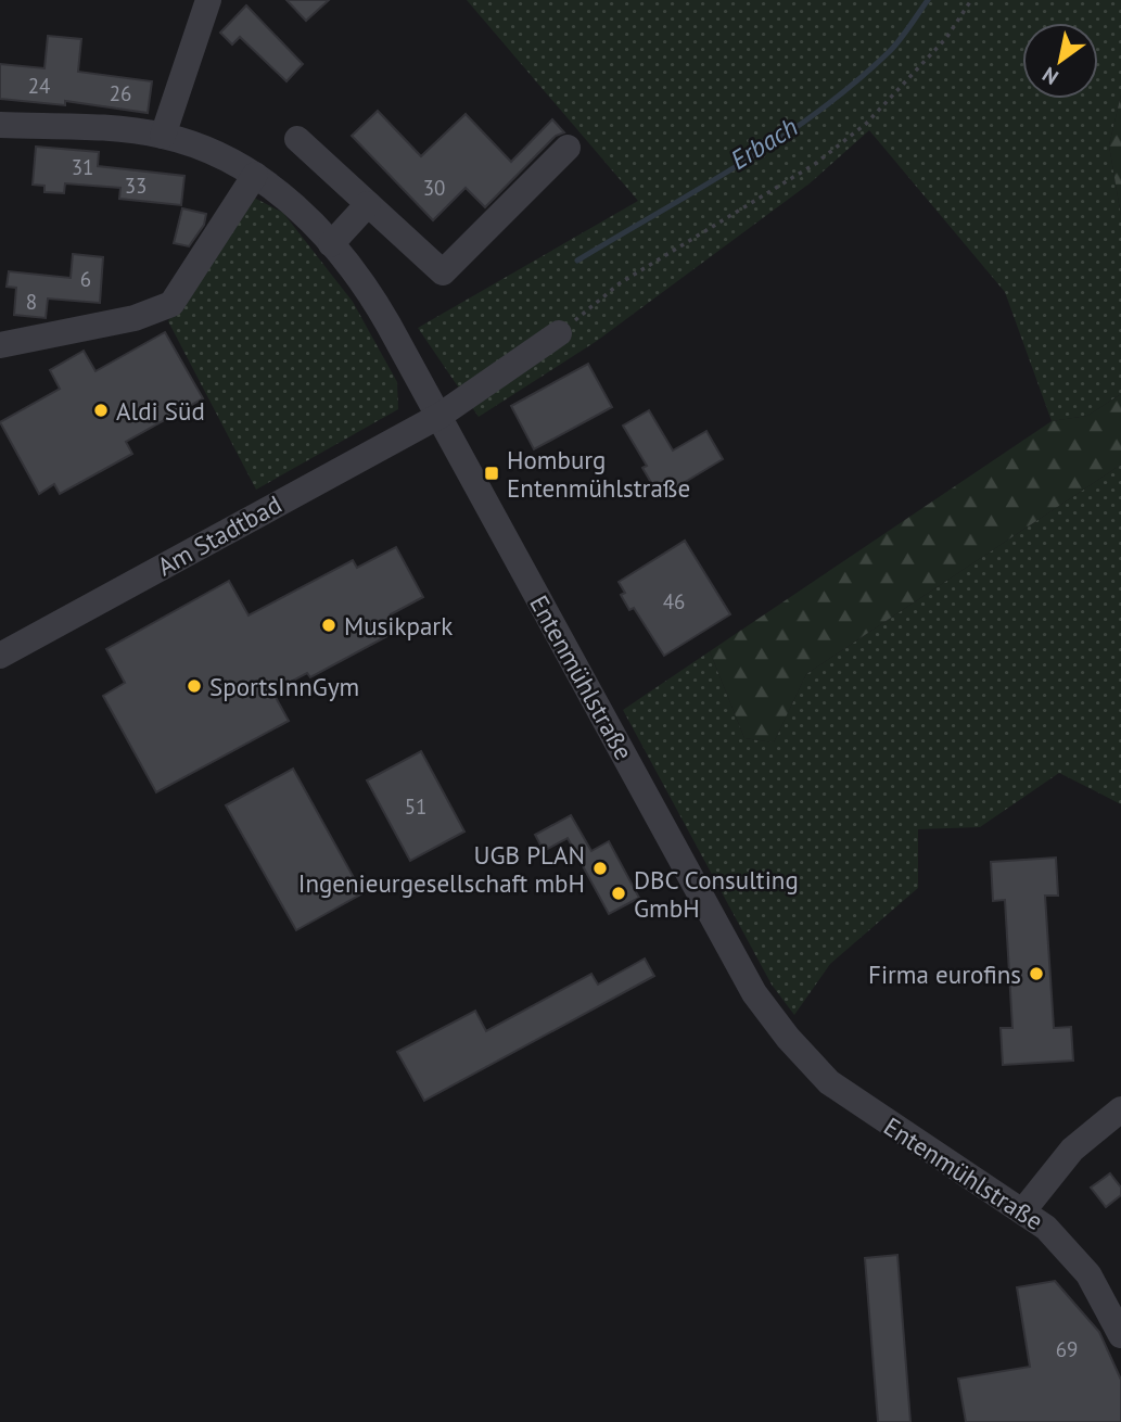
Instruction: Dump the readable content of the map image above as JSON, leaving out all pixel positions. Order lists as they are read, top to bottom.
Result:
{
  "streets": {
    "street": ["Am Stadtbad", "Entenmühlstraße"]
  },
  "crossings": [
    ["Am Stadtbad", "Entenmühlstraße"]
  ],
  "water": ["Erbach"],
  "places": {
    "other": [
      "Aldi Süd",
      "Musikpark",
      "SportsInnGym",
      "UGB PLAN Ingenieurgesellschaft mbH",
      "DBC Consulting GmbH",
      "Firma eurofins"
    ],
    "transit": ["Homburg Entenmühlstraße"]
  },
  "house_numbers": [
    "24",
    "26",
    "31",
    "33",
    "30",
    "6",
    "8",
    "46",
    "51",
    "69"
  ],
  "north": "bottom left"
}
